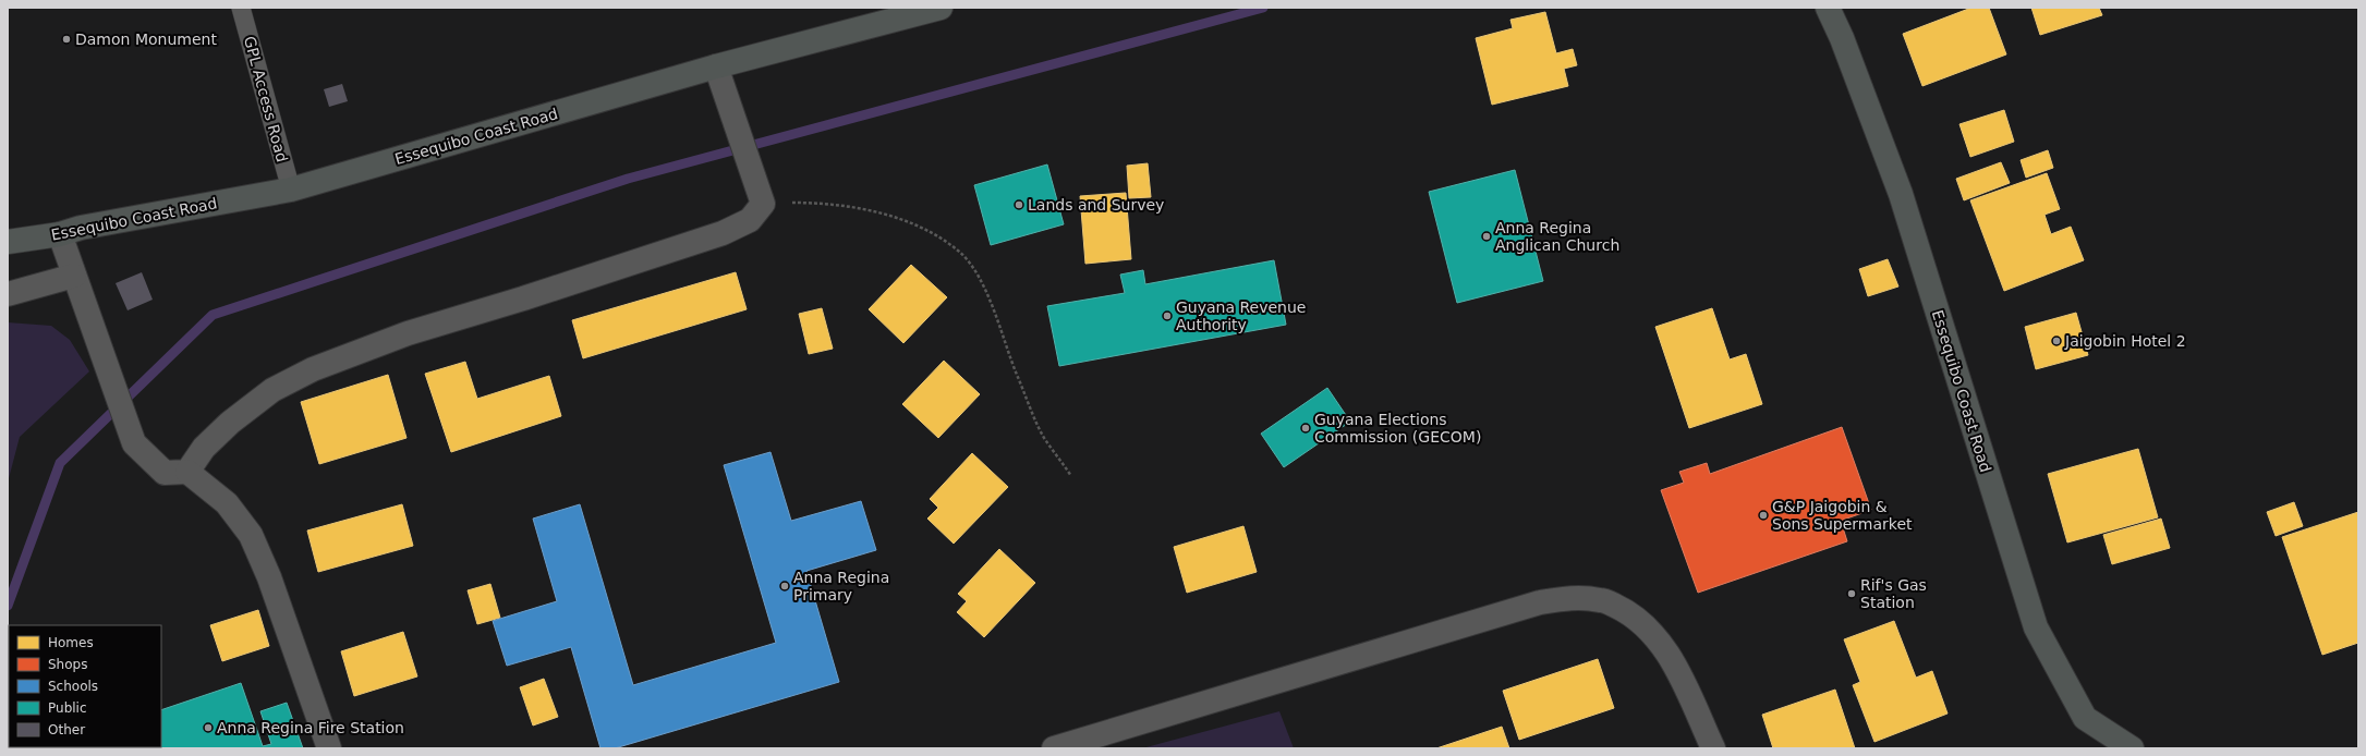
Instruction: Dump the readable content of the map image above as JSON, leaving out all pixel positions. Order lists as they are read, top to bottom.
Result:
{
  "streets": {
    "main road": ["Essequibo Coast Road"],
    "lane": ["GPL Access Road"]
  },
  "crossings": [
    ["GPL Access Road", "Essequibo Coast Road"]
  ],
  "places": [
    "Damon Monument",
    "Lands and Survey",
    "Anna Regina Anglican Church",
    "Guyana Revenue Authority",
    "Jaigobin Hotel 2",
    "Guyana Elections Commission (GECOM)",
    "G&P Jaigobin & Sons Supermarket",
    "Anna Regina Primary",
    "Rif's Gas Station",
    "Anna Regina Fire Station"
  ],
  "legend": [
    "Homes",
    "Shops",
    "Schools",
    "Public",
    "Other"
  ]
}
